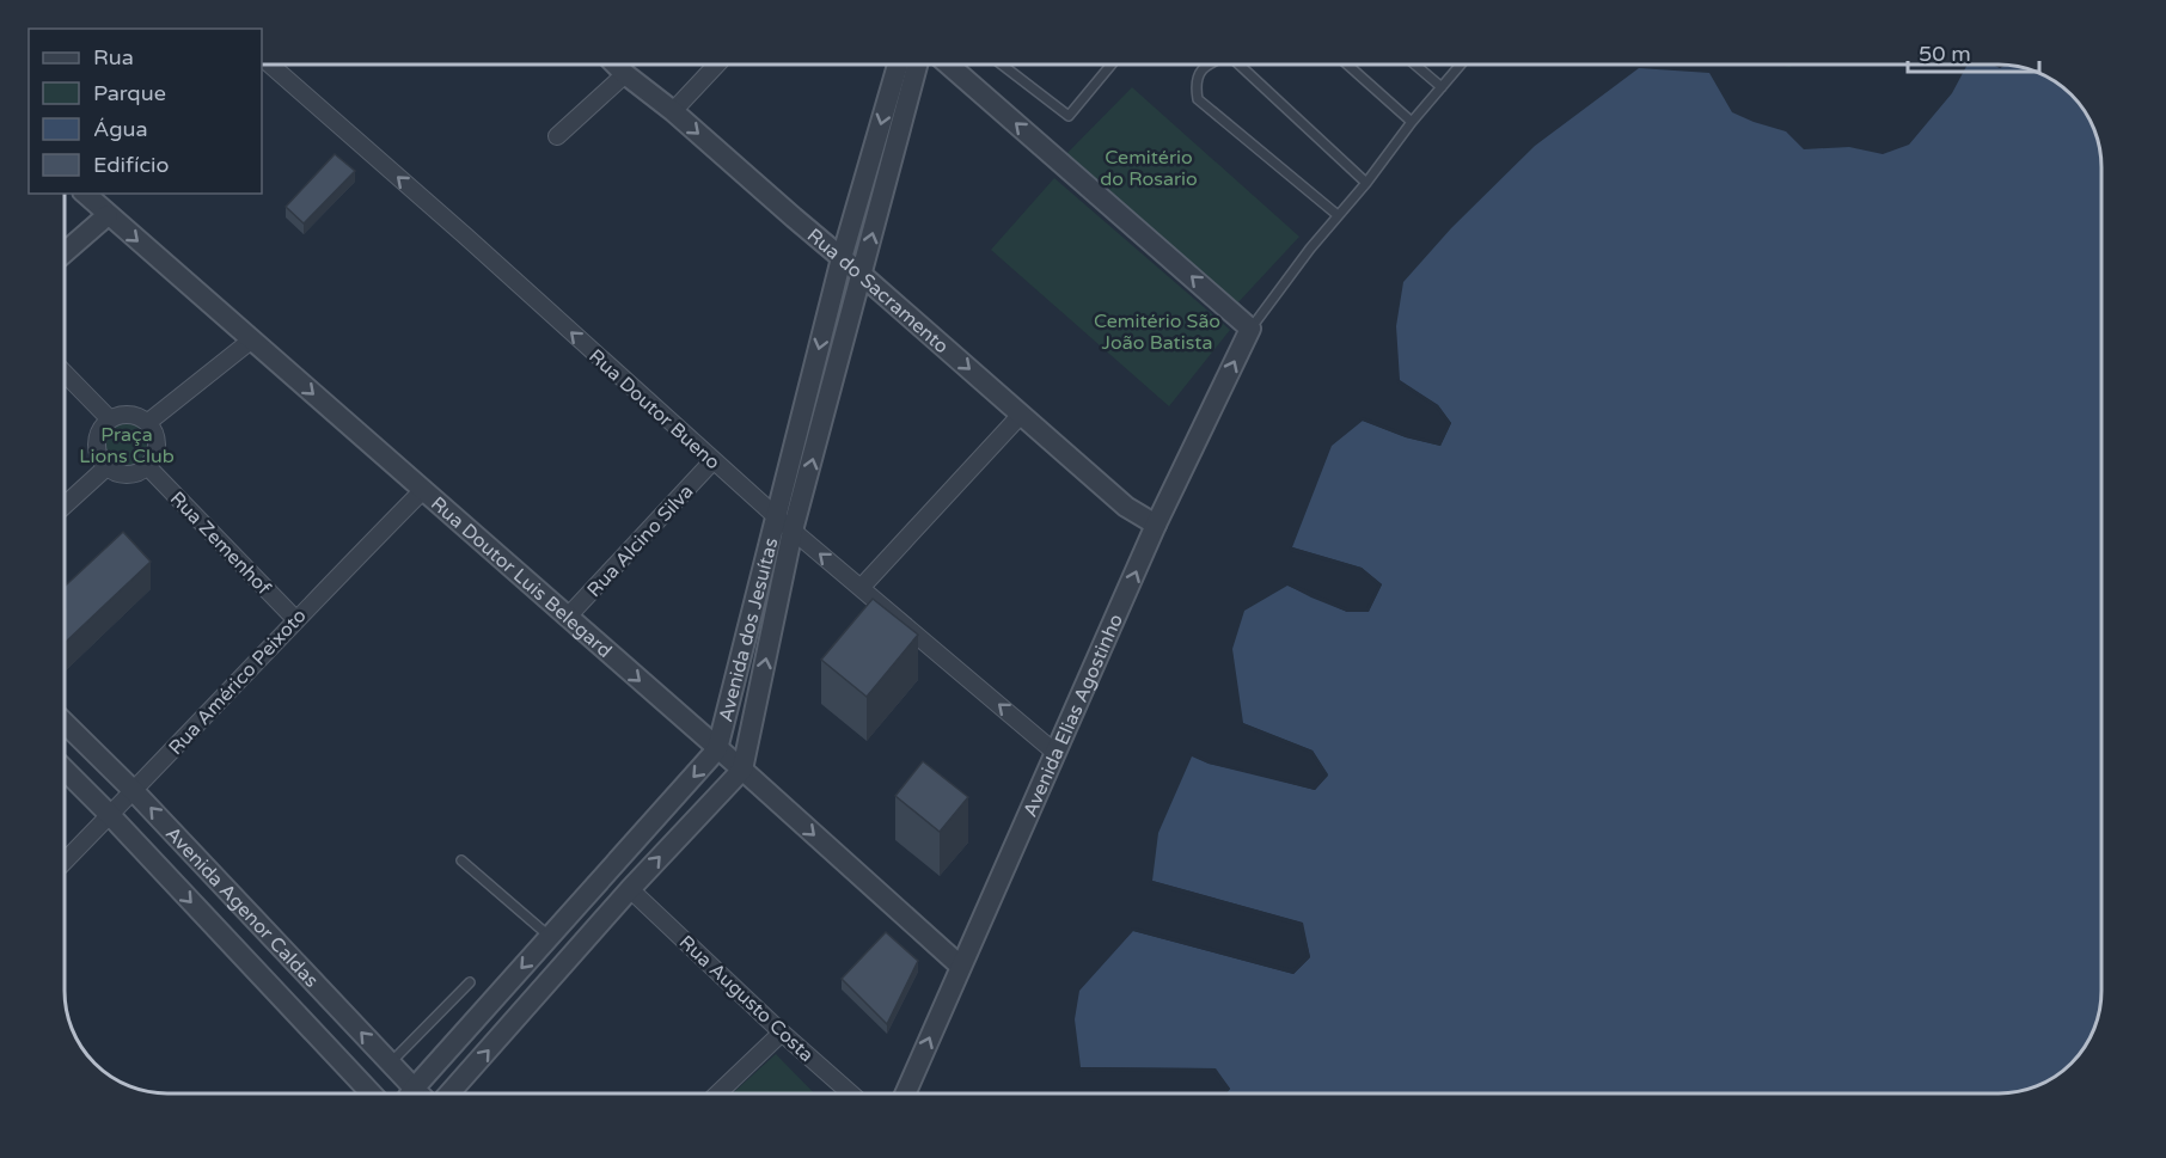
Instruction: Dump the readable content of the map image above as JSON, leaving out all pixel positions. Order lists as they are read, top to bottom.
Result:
{
  "streets": {
    "street": [
      "Rua do Sacramento",
      "Rua Doutor Bueno",
      "Rua Alcino Silva",
      "Rua Zemenhof",
      "Rua Doutor Luis Belegard",
      "Avenida dos Jesuítas",
      "Rua Américo Peixoto",
      "Avenida Elias Agostinho",
      "Avenida Agenor Caldas",
      "Rua Augusto Costa"
    ]
  },
  "crossings": [
    ["Rua do Sacramento", "Avenida dos Jesuítas"],
    ["Rua do Sacramento", "Avenida Elias Agostinho"],
    ["Rua Doutor Bueno", "Rua Alcino Silva"],
    ["Rua Doutor Bueno", "Avenida dos Jesuítas"],
    ["Rua Doutor Bueno", "Avenida Elias Agostinho"],
    ["Rua Alcino Silva", "Rua Doutor Luis Belegard"],
    ["Rua Zemenhof", "Rua Américo Peixoto"],
    ["Rua Doutor Luis Belegard", "Avenida dos Jesuítas"],
    ["Rua Doutor Luis Belegard", "Rua Américo Peixoto"],
    ["Rua Doutor Luis Belegard", "Avenida Elias Agostinho"],
    ["Avenida dos Jesuítas", "Avenida Agenor Caldas"],
    ["Rua Américo Peixoto", "Avenida Agenor Caldas"]
  ],
  "one_way": [
    "Rua do Sacramento",
    "Rua Doutor Bueno",
    "Rua Doutor Luis Belegard",
    "Avenida Elias Agostinho"
  ],
  "parks": ["Cemitério do Rosario", "Cemitério São João Batista", "Praça Lions Club"],
  "legend": [
    "Rua",
    "Parque",
    "Água",
    "Edifício"
  ],
  "scale_bar": "50 m"
}
